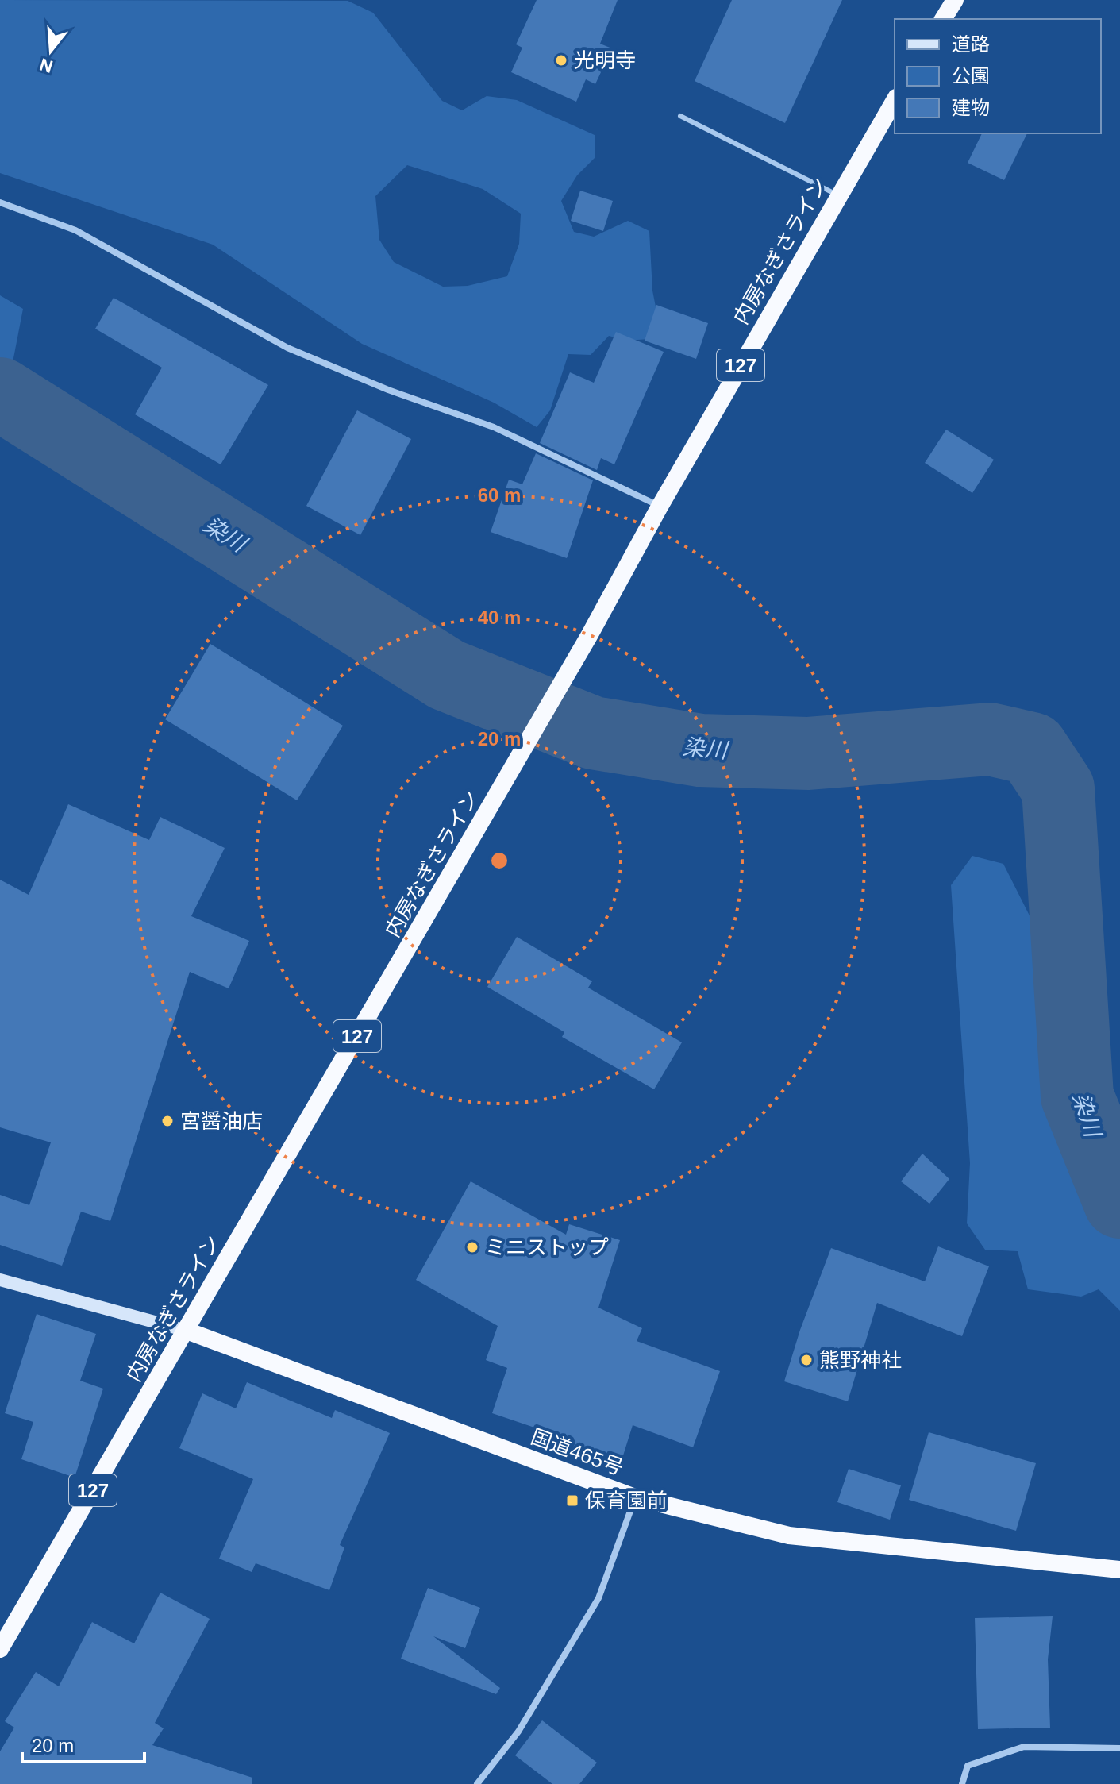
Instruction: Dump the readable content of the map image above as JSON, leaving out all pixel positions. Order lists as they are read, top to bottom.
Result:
{
  "streets": {
    "highway": ["内房なぎさライン", "127", "国道465号"]
  },
  "crossings": [
    ["内房なぎさライン", "国道465号"]
  ],
  "water": ["染川"],
  "places": {
    "other": [
      "光明寺",
      "宮醤油店",
      "ミニストップ",
      "熊野神社"
    ],
    "transit": ["保育園前"]
  },
  "legend": ["道路", "公園", "建物"],
  "scale_bar": "20 m",
  "north": "bottom",
  "rings": ["60 m", "40 m", "20 m"]
}
